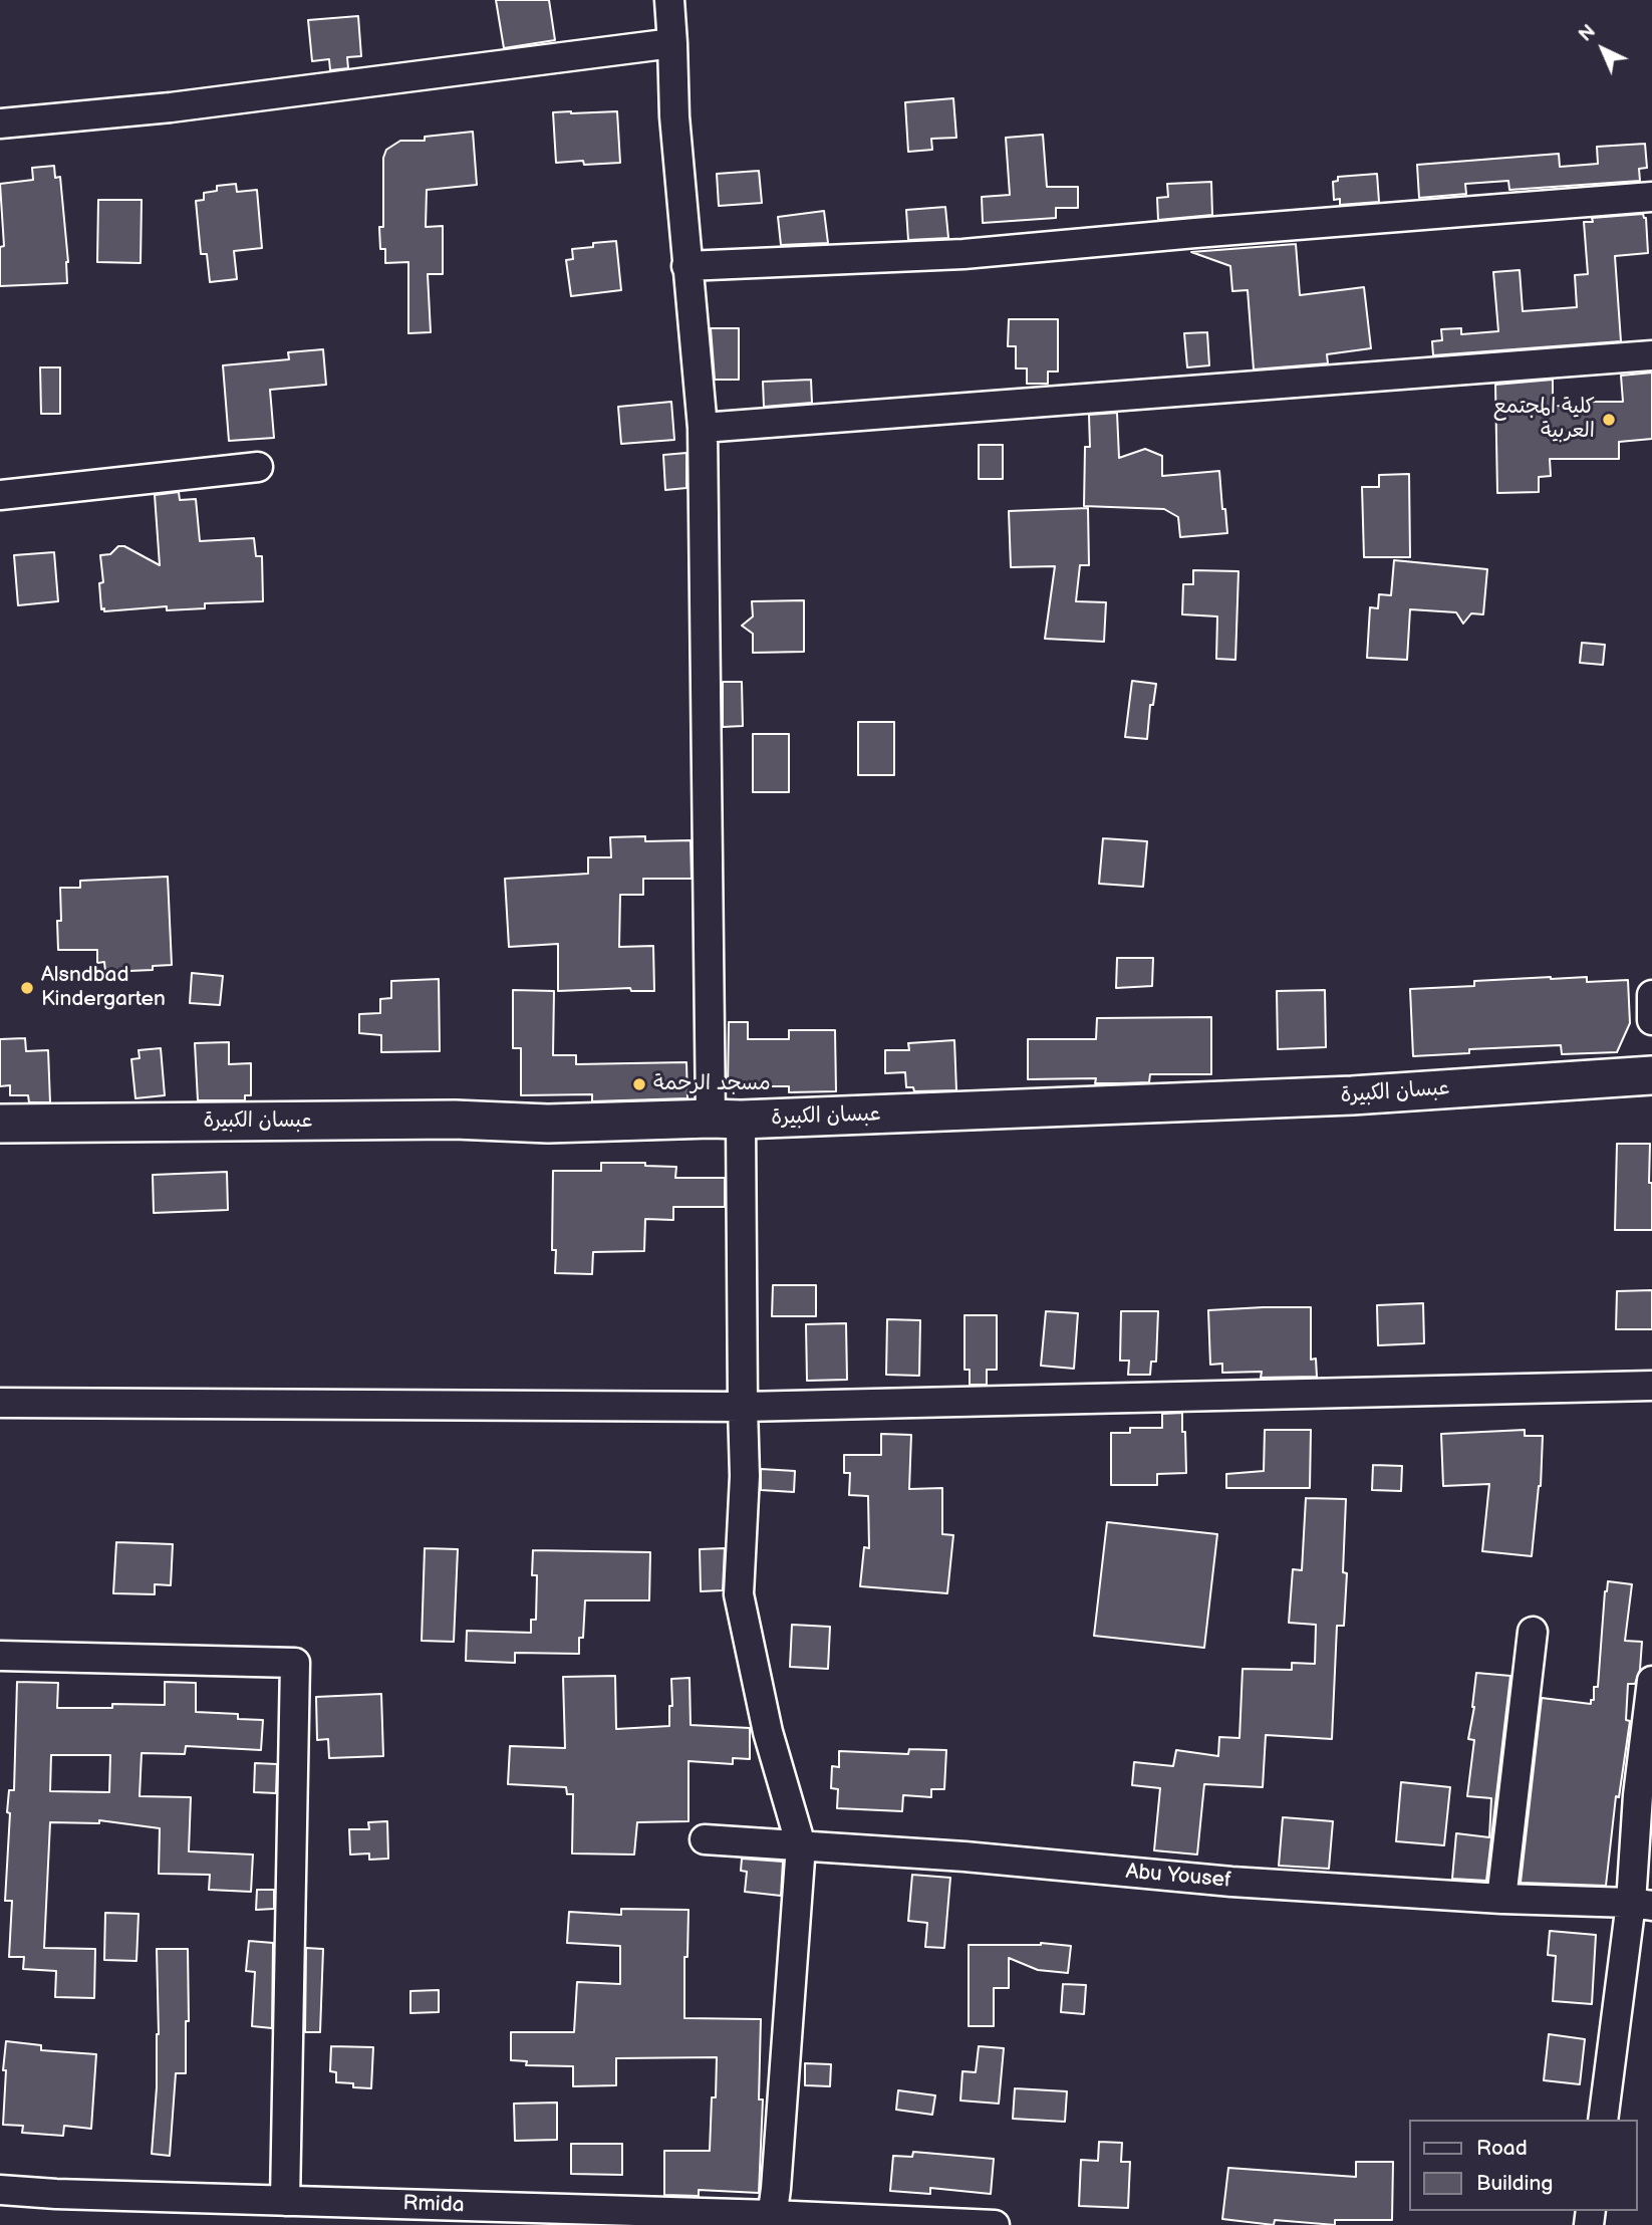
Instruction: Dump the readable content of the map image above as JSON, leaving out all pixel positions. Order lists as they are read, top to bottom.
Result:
{
  "streets": {
    "main road": ["عبسان الكبيرة"],
    "street": ["Abu Yousef", "Rmida"]
  },
  "places": ["كلية المجتمع العربية", "Alsndbad Kindergarten", "مسجد الرحمة"],
  "legend": ["Road", "Building"],
  "north": "top left"
}
